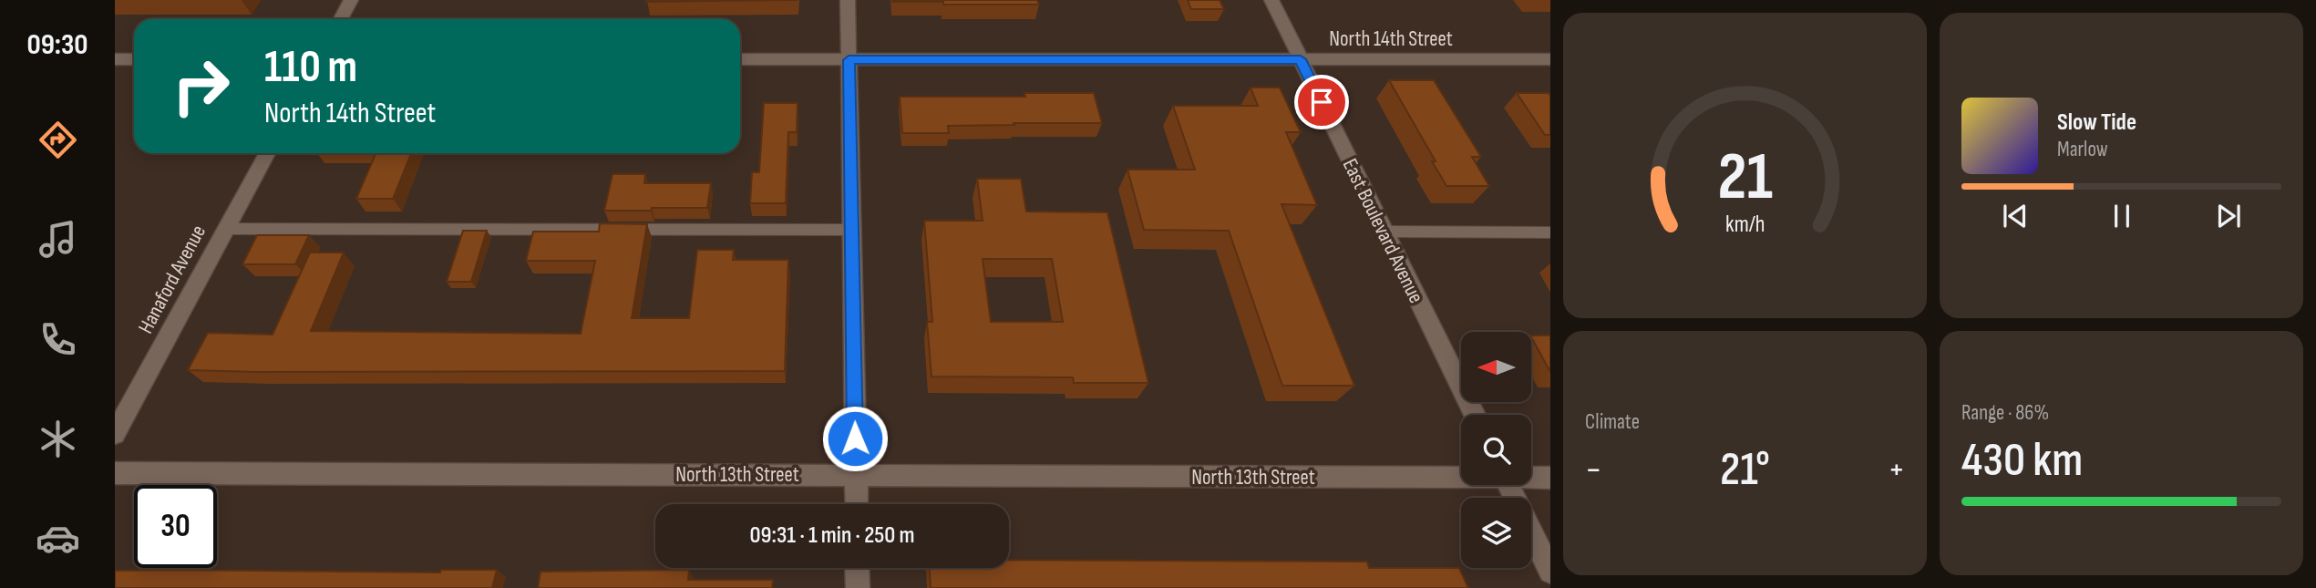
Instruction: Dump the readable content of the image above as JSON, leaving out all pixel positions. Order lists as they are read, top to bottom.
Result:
{
  "streets": {
    "street": [
      "North 14th Street",
      "East Boulevard Avenue",
      "Hanaford Avenue",
      "North 13th Street"
    ]
  },
  "crossings": [
    ["North 14th Street", "East Boulevard Avenue"]
  ],
  "north": "left",
  "page": {
    "tabs": "09:30",
    "turn": ["110 m", "North 14th Street"],
    "song": ["Slow Tide", "Marlow"],
    "tile": [
      "Climate",
      ["Range · 86%", "430 km"]
    ],
    "heat": ["−", "21°", "+"],
    "limit": "30",
    "trip": "09:31 · 1 min · 250 m",
    "gauge": ["21", "km/h"]
  }
}
